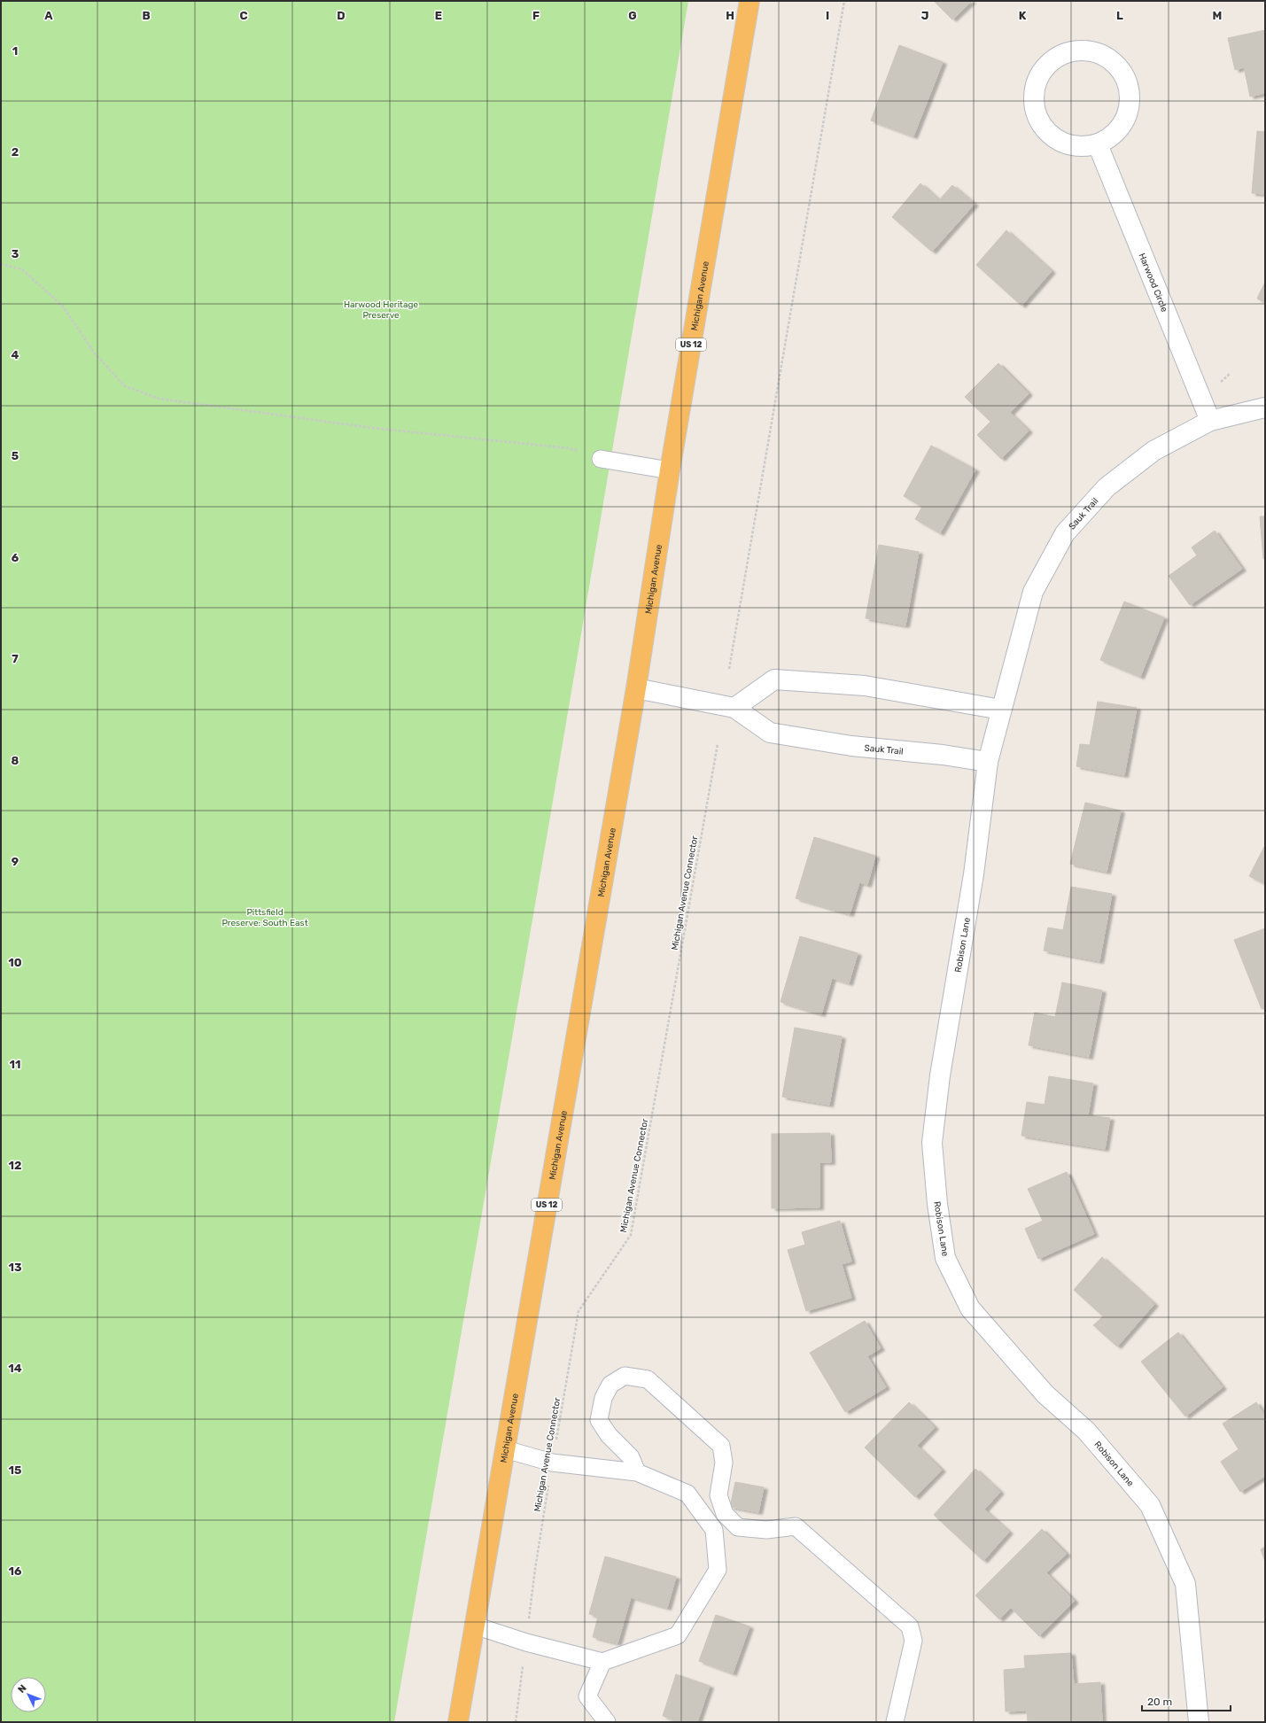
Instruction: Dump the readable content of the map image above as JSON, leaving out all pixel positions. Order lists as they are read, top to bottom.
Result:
{
  "streets": {
    "highway": ["Michigan Avenue", "US 12"],
    "street": ["Harwood Circle", "Sauk Trail", "Robison Lane"],
    "path": ["Michigan Avenue Connector"]
  },
  "crossings": [
    ["Harwood Circle", "Sauk Trail"],
    ["Michigan Avenue", "Sauk Trail"],
    ["Sauk Trail", "Robison Lane"]
  ],
  "parks": ["Harwood Heritage Preserve", "Pittsfield Preserve: South East"],
  "scale_bar": "20 m",
  "north": "top left",
  "grid": {
    "columns": [
      "A",
      "B",
      "C",
      "D",
      "E",
      "F",
      "G",
      "H",
      "I",
      "J",
      "K",
      "L",
      "M"
    ],
    "rows": [
      "1",
      "2",
      "3",
      "4",
      "5",
      "6",
      "7",
      "8",
      "9",
      "10",
      "11",
      "12",
      "13",
      "14",
      "15",
      "16"
    ]
  }
}
